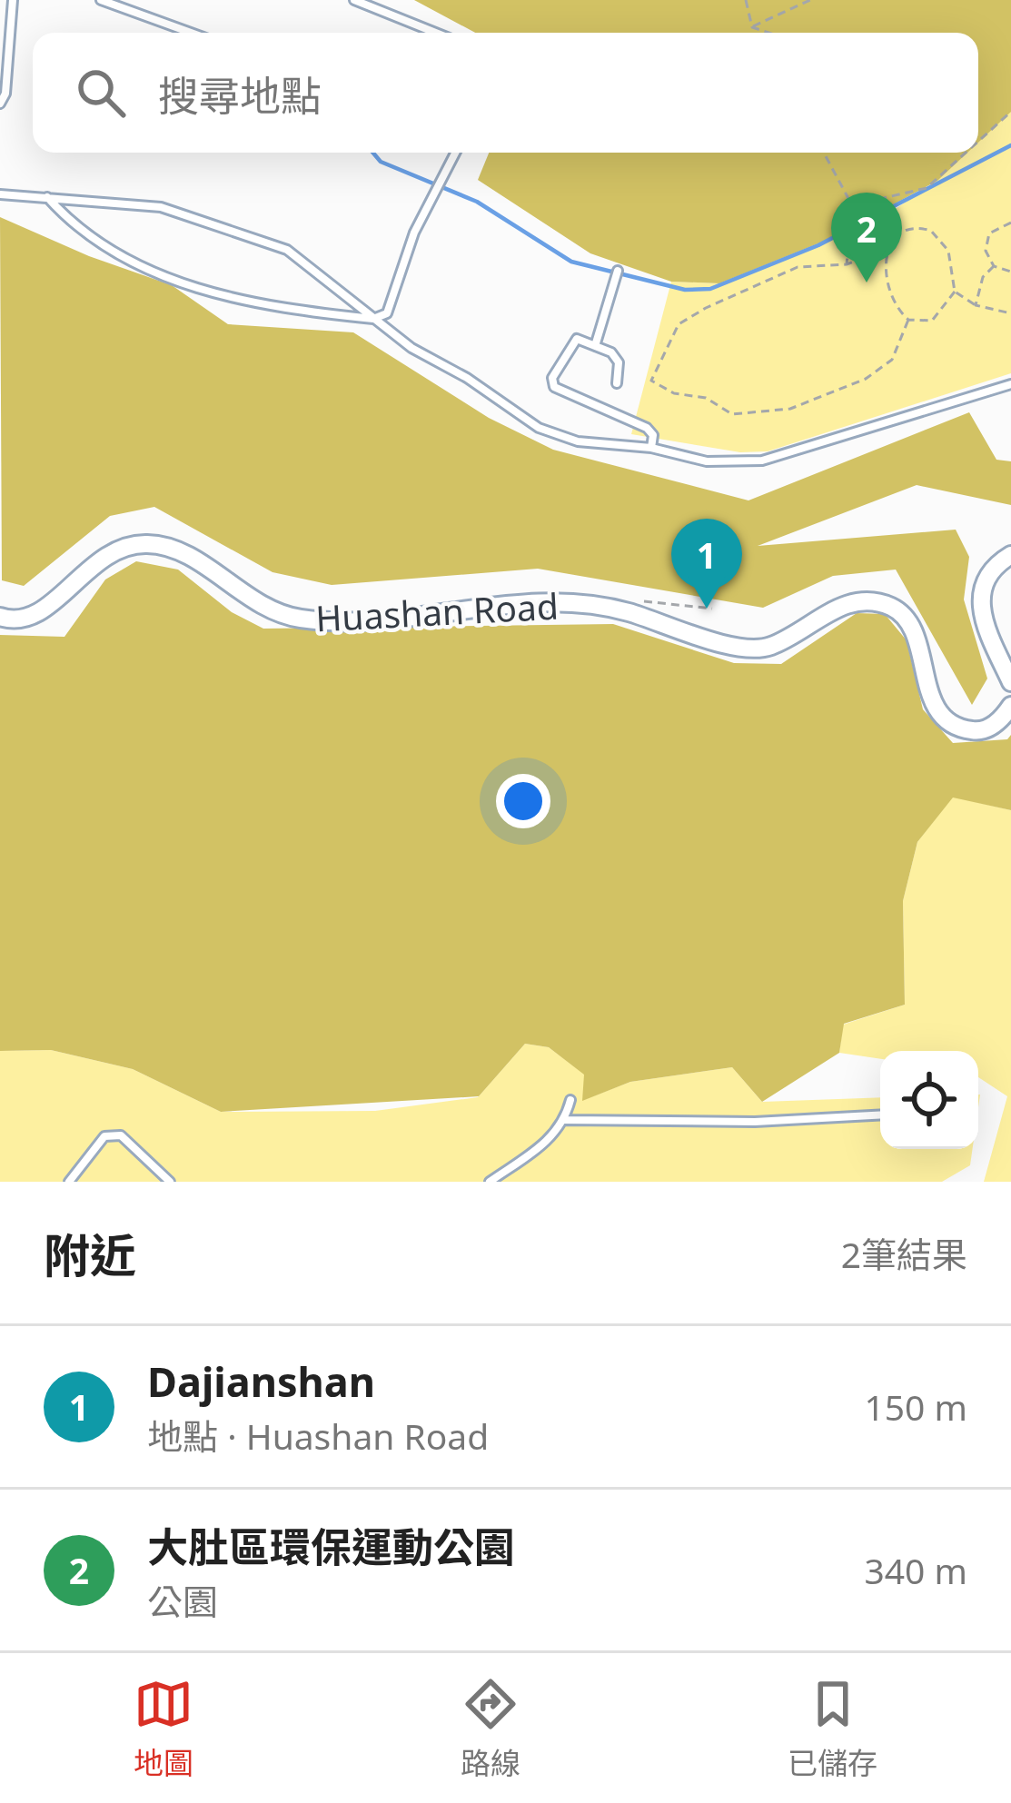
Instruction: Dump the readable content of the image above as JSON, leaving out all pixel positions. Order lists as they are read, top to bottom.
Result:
{
  "streets": {
    "street": ["Huashan Road"]
  },
  "page": {
    "search": "搜尋地點",
    "pins": ["2", "1"],
    "heading": ["附近", "2筆結果"],
    "list": [
      {
        "mark": "1",
        "name": "Dajianshan",
        "note": "地點 · Huashan Road",
        "value": "150 m"
      },
      {
        "mark": "2",
        "name": "大肚區環保運動公園",
        "note": "公園",
        "value": "340 m"
      }
    ],
    "nav": ["地圖", "路線", "已儲存"]
  }
}
